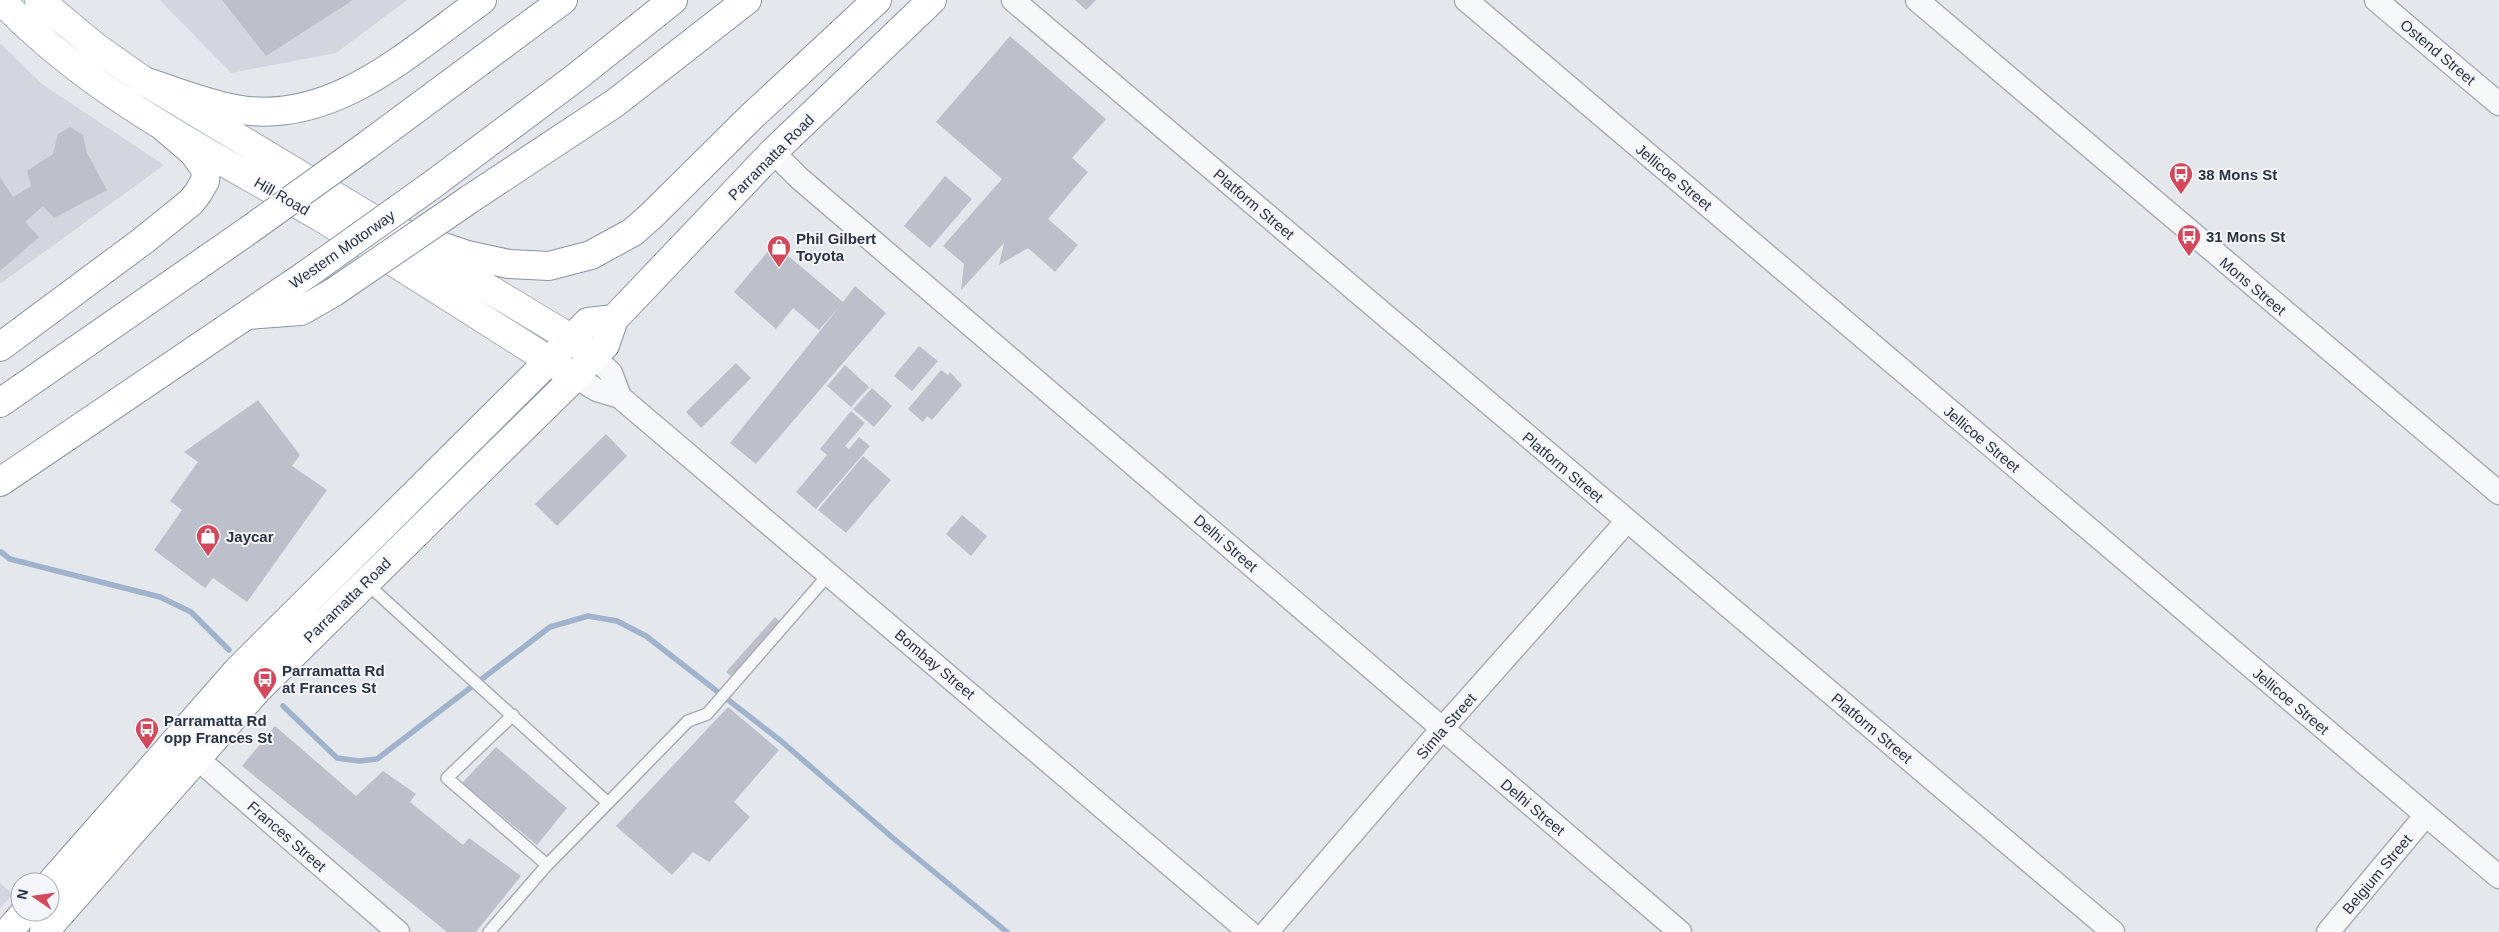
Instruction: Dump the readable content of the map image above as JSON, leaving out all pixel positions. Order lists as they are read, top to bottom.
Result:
{
  "streets": {
    "main road": ["Parramatta Road", "Hill Road", "Western Motorway"],
    "street": [
      "Ostend Street",
      "Jellicoe Street",
      "Platform Street",
      "Mons Street",
      "Delhi Street",
      "Bombay Street",
      "Simla Street",
      "Frances Street",
      "Belgium Street"
    ]
  },
  "crossings": [
    ["Parramatta Road", "Hill Road"],
    ["Parramatta Road", "Delhi Street"],
    ["Parramatta Road", "Bombay Street"],
    ["Parramatta Road", "Frances Street"],
    ["Jellicoe Street", "Belgium Street"],
    ["Hill Road", "Bombay Street"],
    ["Platform Street", "Simla Street"],
    ["Delhi Street", "Simla Street"]
  ],
  "places": {
    "bus stop": [
      "38 Mons St",
      "31 Mons St",
      "Parramatta Rd at Frances St",
      "Parramatta Rd opp Frances St"
    ],
    "shop": ["Phil Gilbert Toyota", "Jaycar"]
  },
  "north": "left"
}
